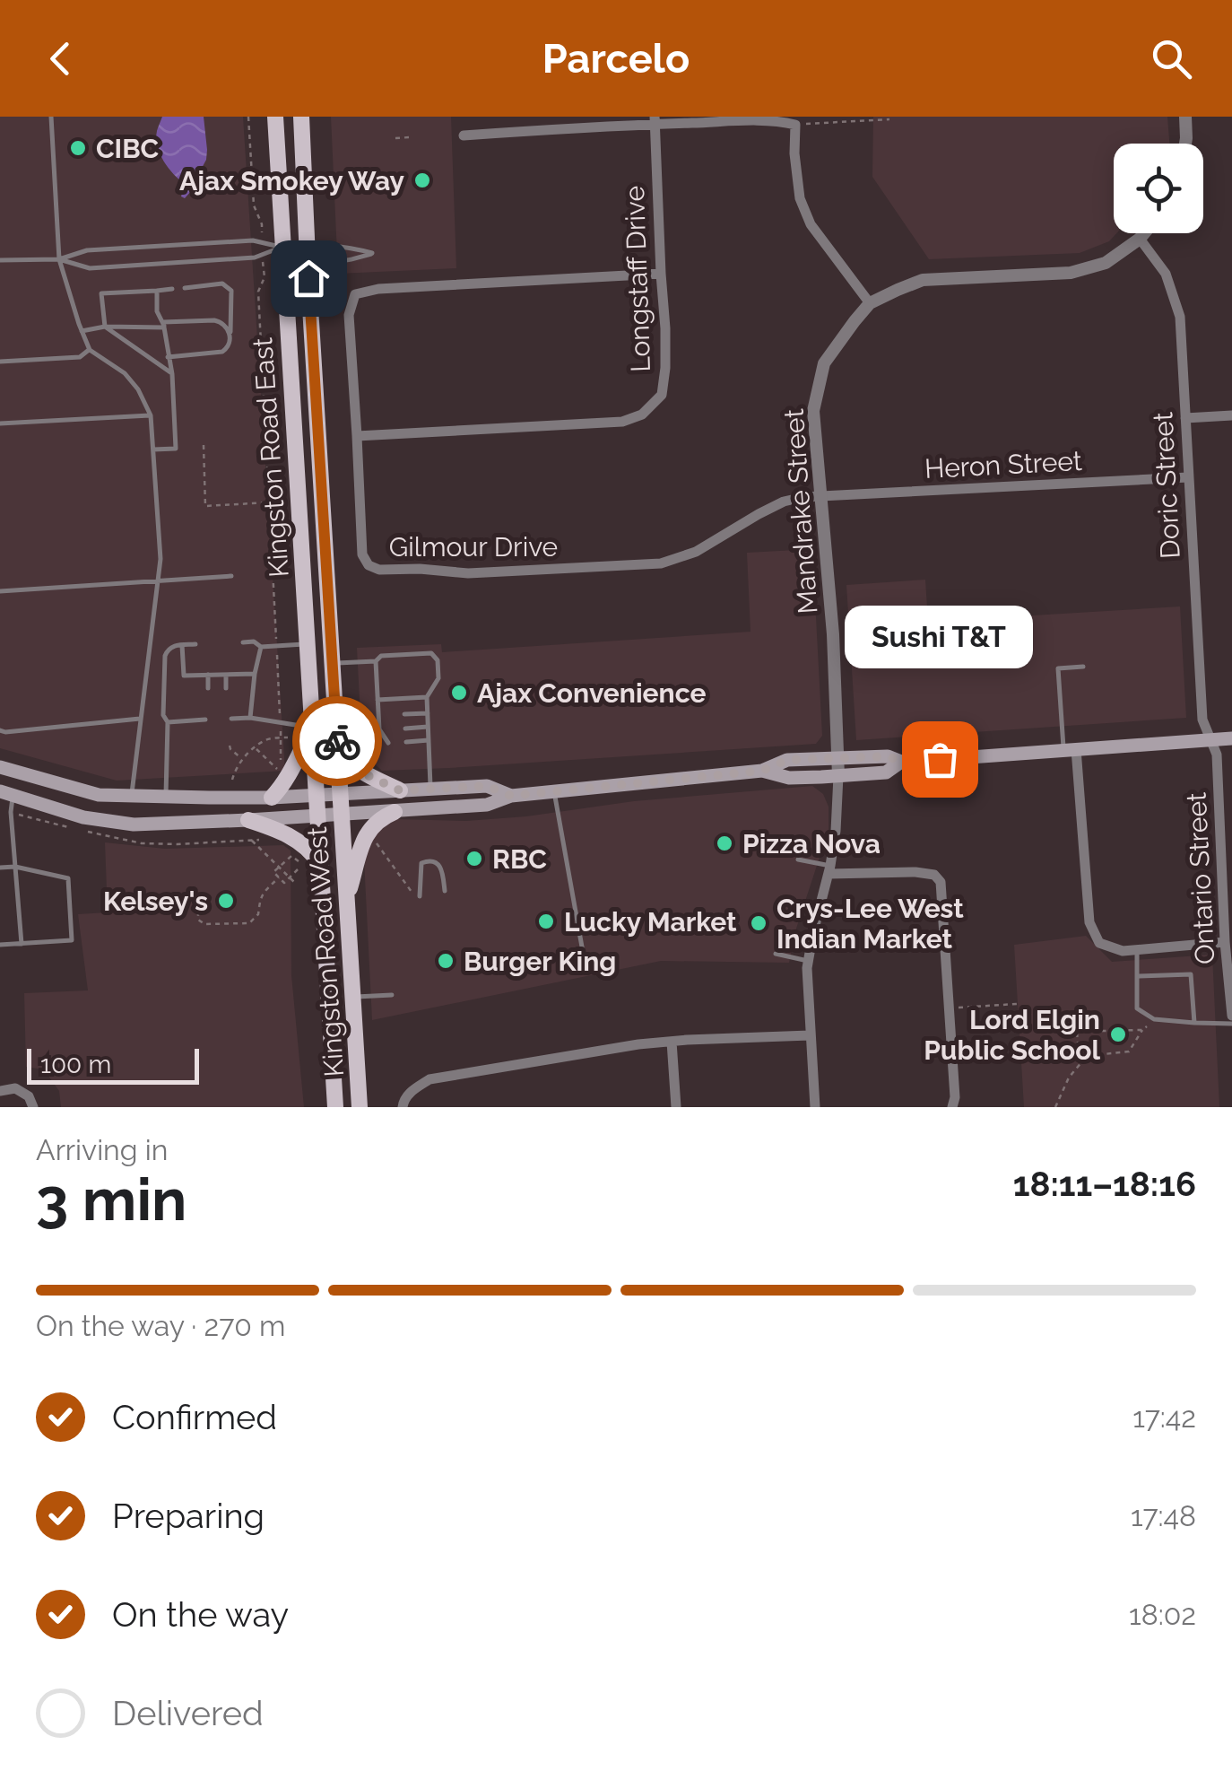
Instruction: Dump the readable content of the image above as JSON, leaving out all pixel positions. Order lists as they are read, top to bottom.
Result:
{
  "streets": {
    "main road": ["Kingston Road East", "Kingston Road West"],
    "street": [
      "Longstaff Drive",
      "Heron Street",
      "Doric Street",
      "Mandrake Street",
      "Gilmour Drive",
      "Ontario Street"
    ]
  },
  "crossings": [
    ["Longstaff Drive", "Gilmour Drive"],
    ["Kingston Road East", "Kingston Road West"],
    ["Heron Street", "Doric Street"],
    ["Heron Street", "Mandrake Street"],
    ["Heron Street", "Gilmour Drive"],
    ["Doric Street", "Mandrake Street"],
    ["Doric Street", "Ontario Street"],
    ["Mandrake Street", "Gilmour Drive"]
  ],
  "places": [
    "CIBC",
    "Ajax Smokey Way",
    "Ajax Convenience",
    "Sushi T&T",
    "Pizza Nova",
    "RBC",
    "Kelsey's",
    "Lucky Market",
    "Crys-Lee West Indian Market",
    "Burger King",
    "Lord Elgin Public School"
  ],
  "scale_bar": "100 m",
  "page": {
    "header": "Parcelo",
    "bubble": "Sushi T&T",
    "scale": "100 m",
    "heading": ["3 min", "Arriving in", "18:11–18:16"],
    "bar": "On the way · 270 m",
    "list": [
      ["Confirmed", "17:42"],
      ["Preparing", "17:48"],
      ["On the way", "18:02"],
      "Delivered"
    ]
  }
}
